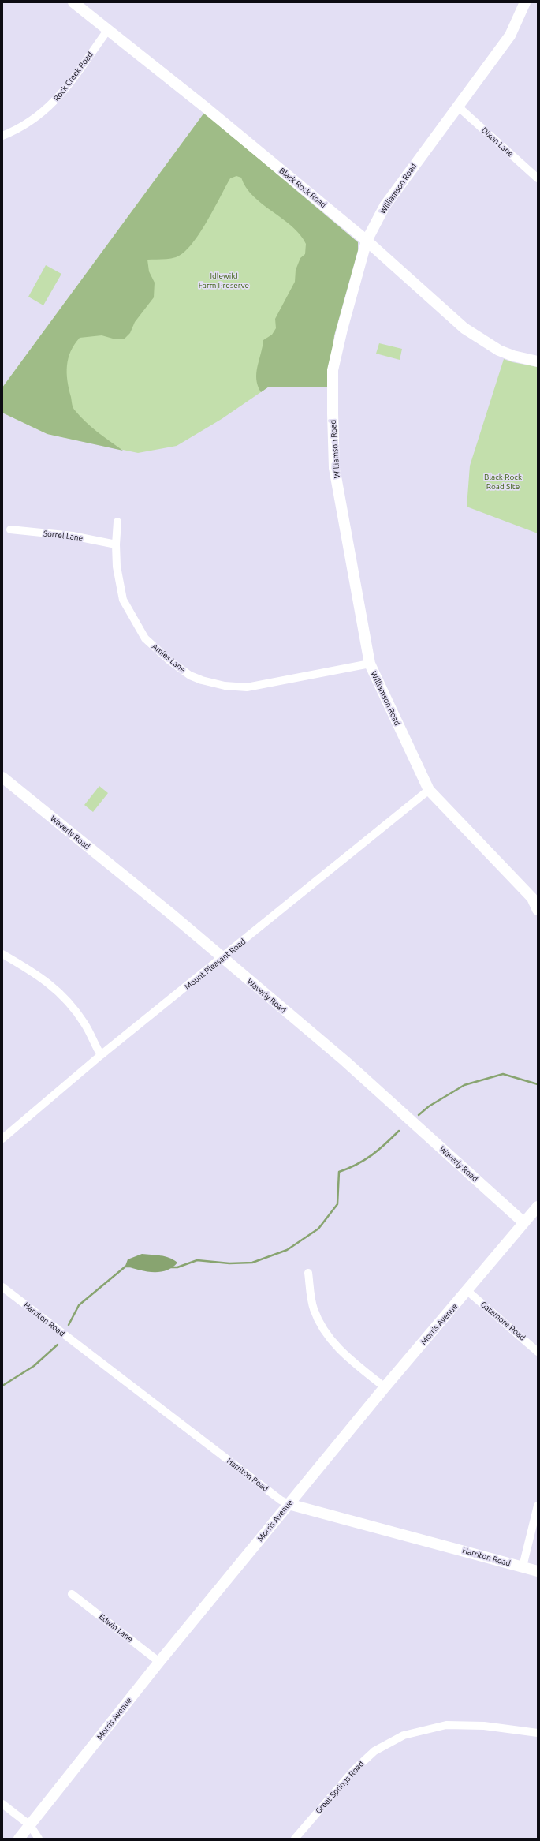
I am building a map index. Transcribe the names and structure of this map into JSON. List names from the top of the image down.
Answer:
{
  "streets": {
    "street": [
      "Rock Creek Road",
      "Dixon Lane",
      "Black Rock Road",
      "Williamson Road",
      "Sorrel Lane",
      "Amies Lane",
      "Waverly Road",
      "Mount Pleasant Road",
      "Harriton Road",
      "Gatemore Road",
      "Morris Avenue",
      "Edwin Lane",
      "Great Springs Road"
    ]
  },
  "crossings": [
    ["Rock Creek Road", "Black Rock Road"],
    ["Dixon Lane", "Williamson Road"],
    ["Black Rock Road", "Williamson Road"],
    ["Williamson Road", "Amies Lane"],
    ["Williamson Road", "Mount Pleasant Road"],
    ["Sorrel Lane", "Amies Lane"],
    ["Waverly Road", "Mount Pleasant Road"],
    ["Waverly Road", "Morris Avenue"],
    ["Harriton Road", "Morris Avenue"],
    ["Gatemore Road", "Morris Avenue"],
    ["Morris Avenue", "Edwin Lane"]
  ],
  "parks": ["Idlewild Farm Preserve", "Black Rock Road Site"]
}
